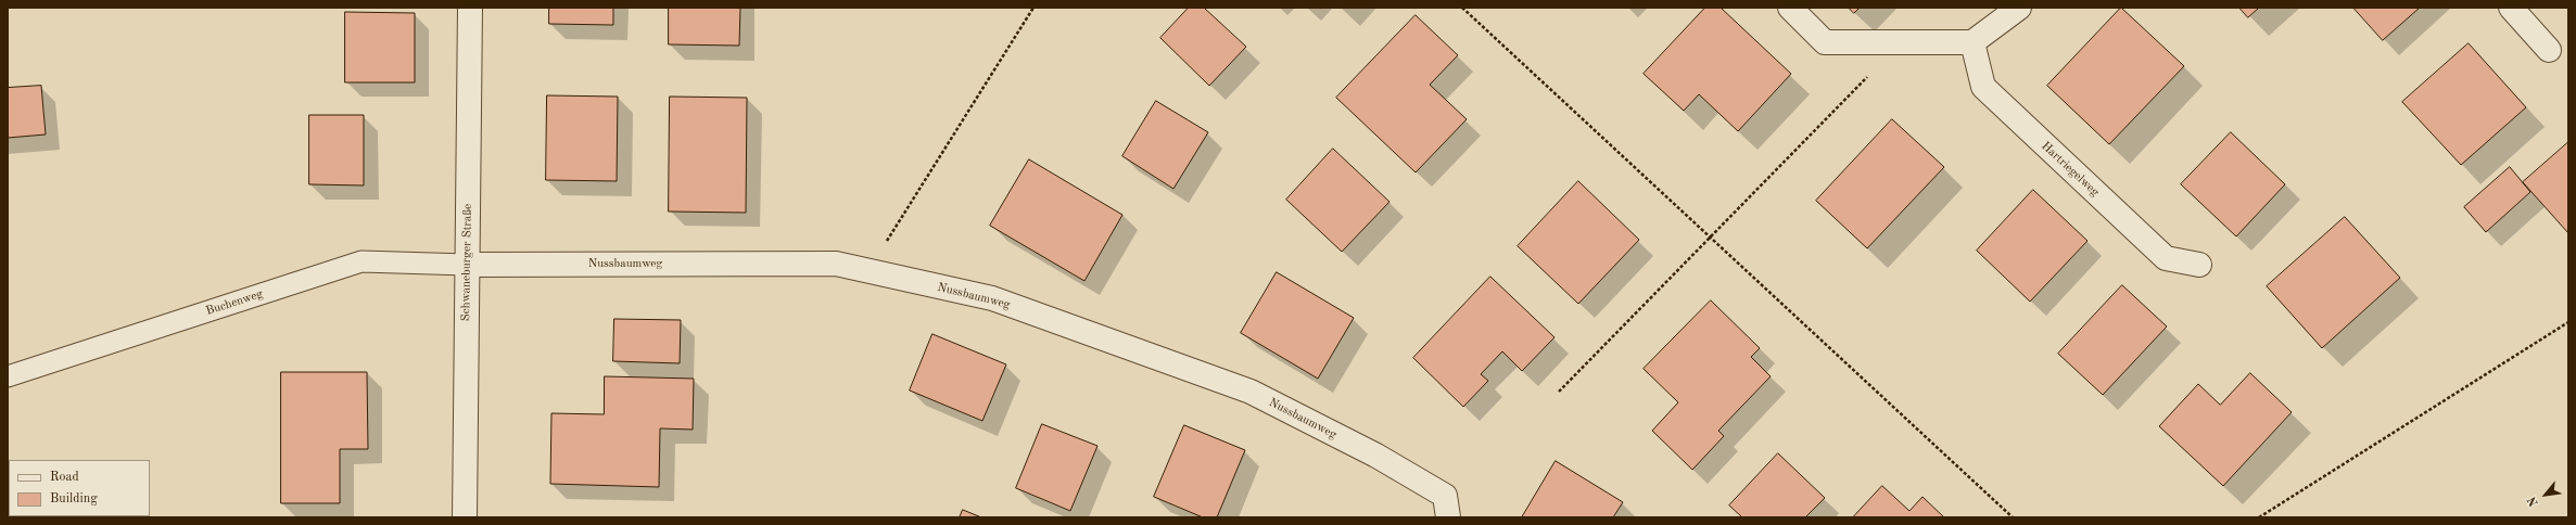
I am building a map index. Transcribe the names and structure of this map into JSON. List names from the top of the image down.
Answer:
{
  "streets": {
    "street": ["Hartriegelweg", "Schwaneburger Straße", "Nussbaumweg"],
    "lane": ["Buchenweg"]
  },
  "crossings": [
    ["Schwaneburger Straße", "Nussbaumweg"],
    ["Schwaneburger Straße", "Buchenweg"],
    ["Nussbaumweg", "Buchenweg"]
  ],
  "legend": ["Road", "Building"],
  "north": "bottom left"
}
